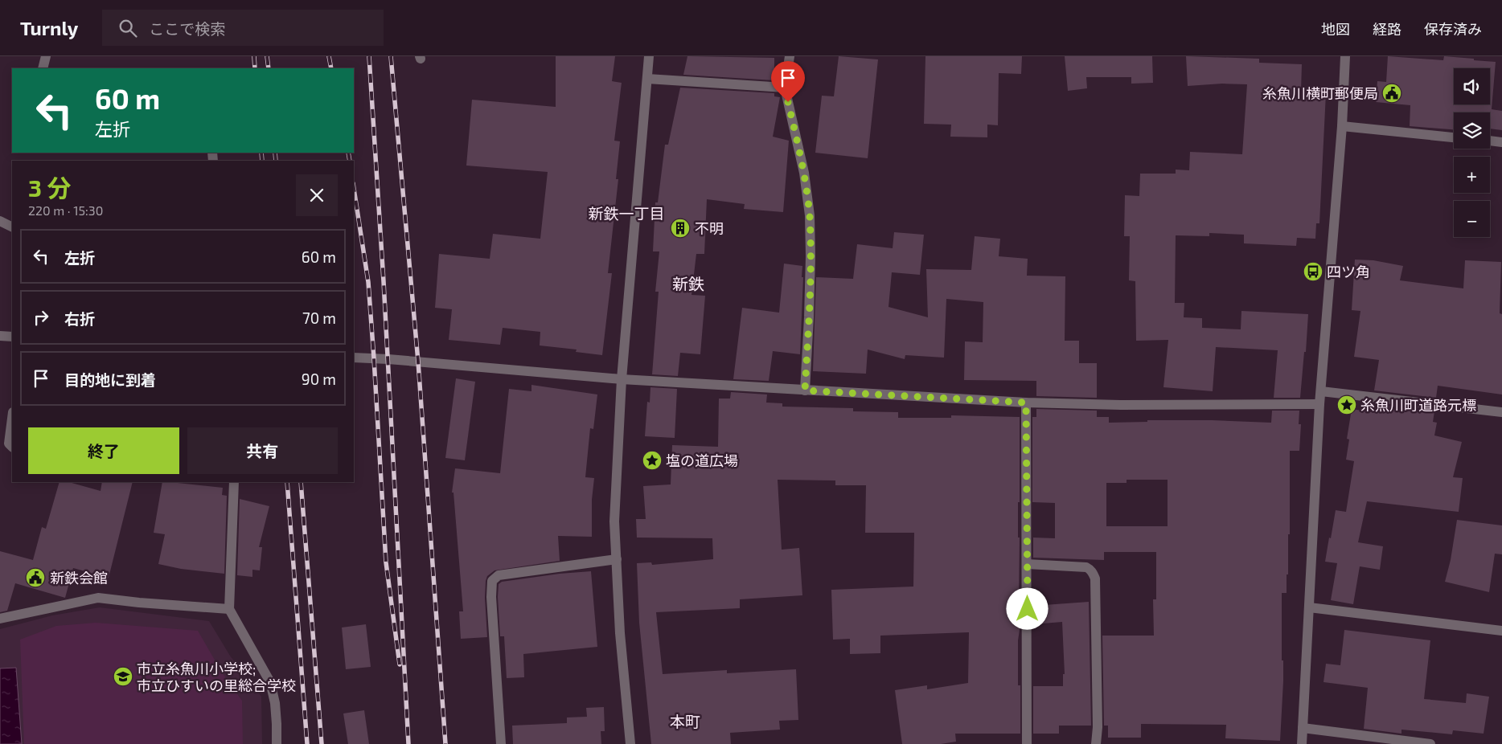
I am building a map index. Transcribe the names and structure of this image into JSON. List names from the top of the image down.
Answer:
{
  "districts": ["新鉄一丁目", "新鉄", "本町"],
  "places": {
    "public building": ["糸魚川横町郵便局", "新鉄会館"],
    "building": ["不明"],
    "bus stop": ["四ツ角"],
    "place": ["糸魚川町道路元標", "塩の道広場"],
    "school or university": ["市立糸魚川小学校; 市立ひすいの里総合学校"]
  },
  "page": {
    "header": "Turnly",
    "search": "ここで検索",
    "nav": ["地図", "経路", "保存済み"],
    "map_buttons": ["+", "−"],
    "turn": ["60 m", "左折"],
    "heading": ["3 分", "220 m · 15:30"],
    "list": [
      {
        "name": "左折",
        "value": "60 m"
      },
      {
        "name": "右折",
        "value": "70 m"
      },
      {
        "name": "目的地に到着",
        "value": "90 m"
      }
    ],
    "buttons": ["終了", "共有"]
  }
}
